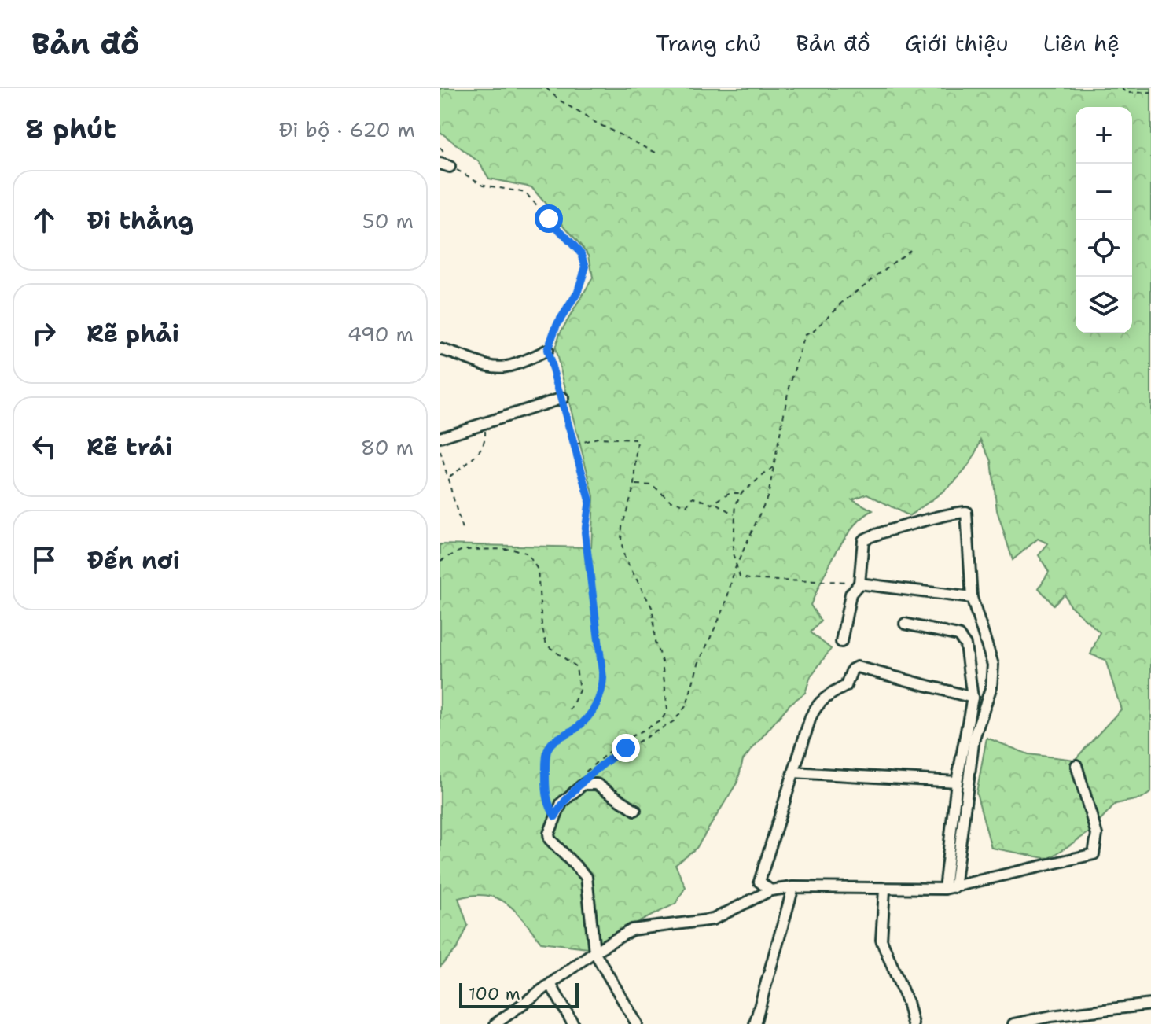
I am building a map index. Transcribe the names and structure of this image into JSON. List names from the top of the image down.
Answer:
{
  "scale_bar": "100 m",
  "page": {
    "header": "Bản đồ",
    "nav": [
      "Trang chủ",
      "Bản đồ",
      "Giới thiệu",
      "Liên hệ"
    ],
    "heading": ["8 phút", "Đi bộ · 620 m"],
    "map_buttons": ["+", "−"],
    "list": [
      ["Đi thẳng", "50 m"],
      ["Rẽ phải", "490 m"],
      ["Rẽ trái", "80 m"],
      "Đến nơi"
    ],
    "scale": "100 m"
  }
}
